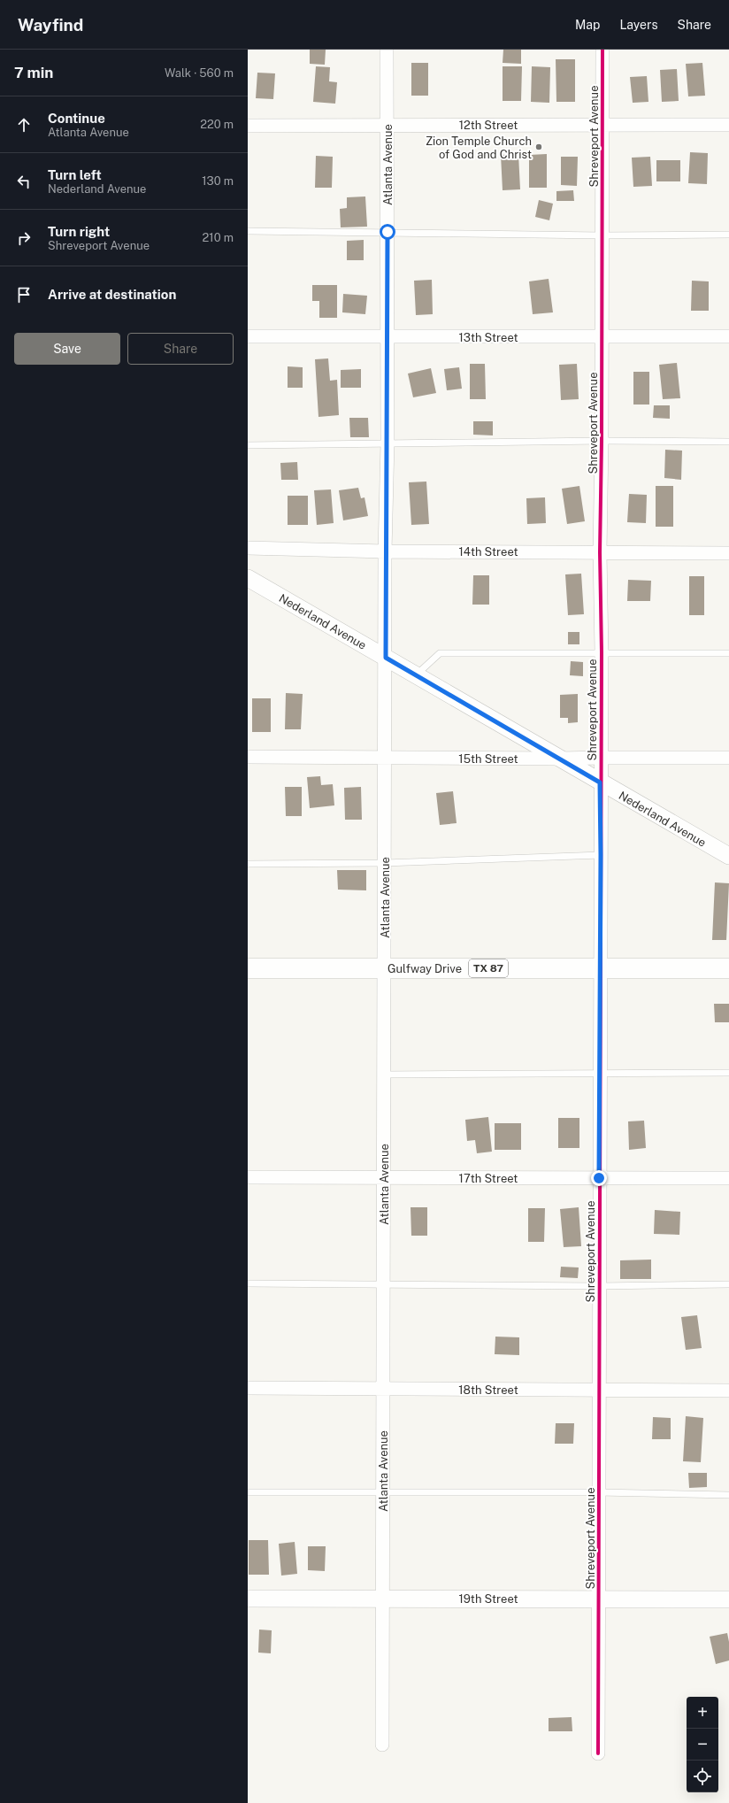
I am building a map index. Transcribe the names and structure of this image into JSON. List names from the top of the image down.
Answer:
{
  "streets": {
    "main road": ["Gulfway Drive", "TX 87"],
    "street": [
      "12th Street",
      "Shreveport Avenue",
      "Atlanta Avenue",
      "13th Street",
      "14th Street",
      "Nederland Avenue",
      "15th Street",
      "17th Street",
      "18th Street",
      "19th Street"
    ]
  },
  "crossings": [
    ["12th Street", "Shreveport Avenue"],
    ["12th Street", "Atlanta Avenue"],
    ["Shreveport Avenue", "13th Street"],
    ["Shreveport Avenue", "14th Street"],
    ["Shreveport Avenue", "Nederland Avenue"],
    ["Shreveport Avenue", "15th Street"],
    ["Shreveport Avenue", "Gulfway Drive"],
    ["Shreveport Avenue", "17th Street"],
    ["Shreveport Avenue", "18th Street"],
    ["Shreveport Avenue", "19th Street"],
    ["Atlanta Avenue", "13th Street"],
    ["Atlanta Avenue", "14th Street"],
    ["Atlanta Avenue", "Nederland Avenue"],
    ["Atlanta Avenue", "15th Street"],
    ["Atlanta Avenue", "Gulfway Drive"],
    ["Atlanta Avenue", "17th Street"],
    ["Atlanta Avenue", "18th Street"],
    ["Atlanta Avenue", "19th Street"],
    ["Nederland Avenue", "15th Street"]
  ],
  "places": ["Zion Temple Church of God and Christ"],
  "page": {
    "header": "Wayfind",
    "nav": ["Map", "Layers", "Share"],
    "heading": ["7 min", "Walk · 560 m"],
    "list": [
      ["Continue", "Atlanta Avenue", "220 m"],
      ["Turn left", "Nederland Avenue", "130 m"],
      ["Turn right", "Shreveport Avenue", "210 m"],
      "Arrive at destination"
    ],
    "buttons": ["Save", "Share"],
    "map_buttons": ["+", "−"]
  }
}
